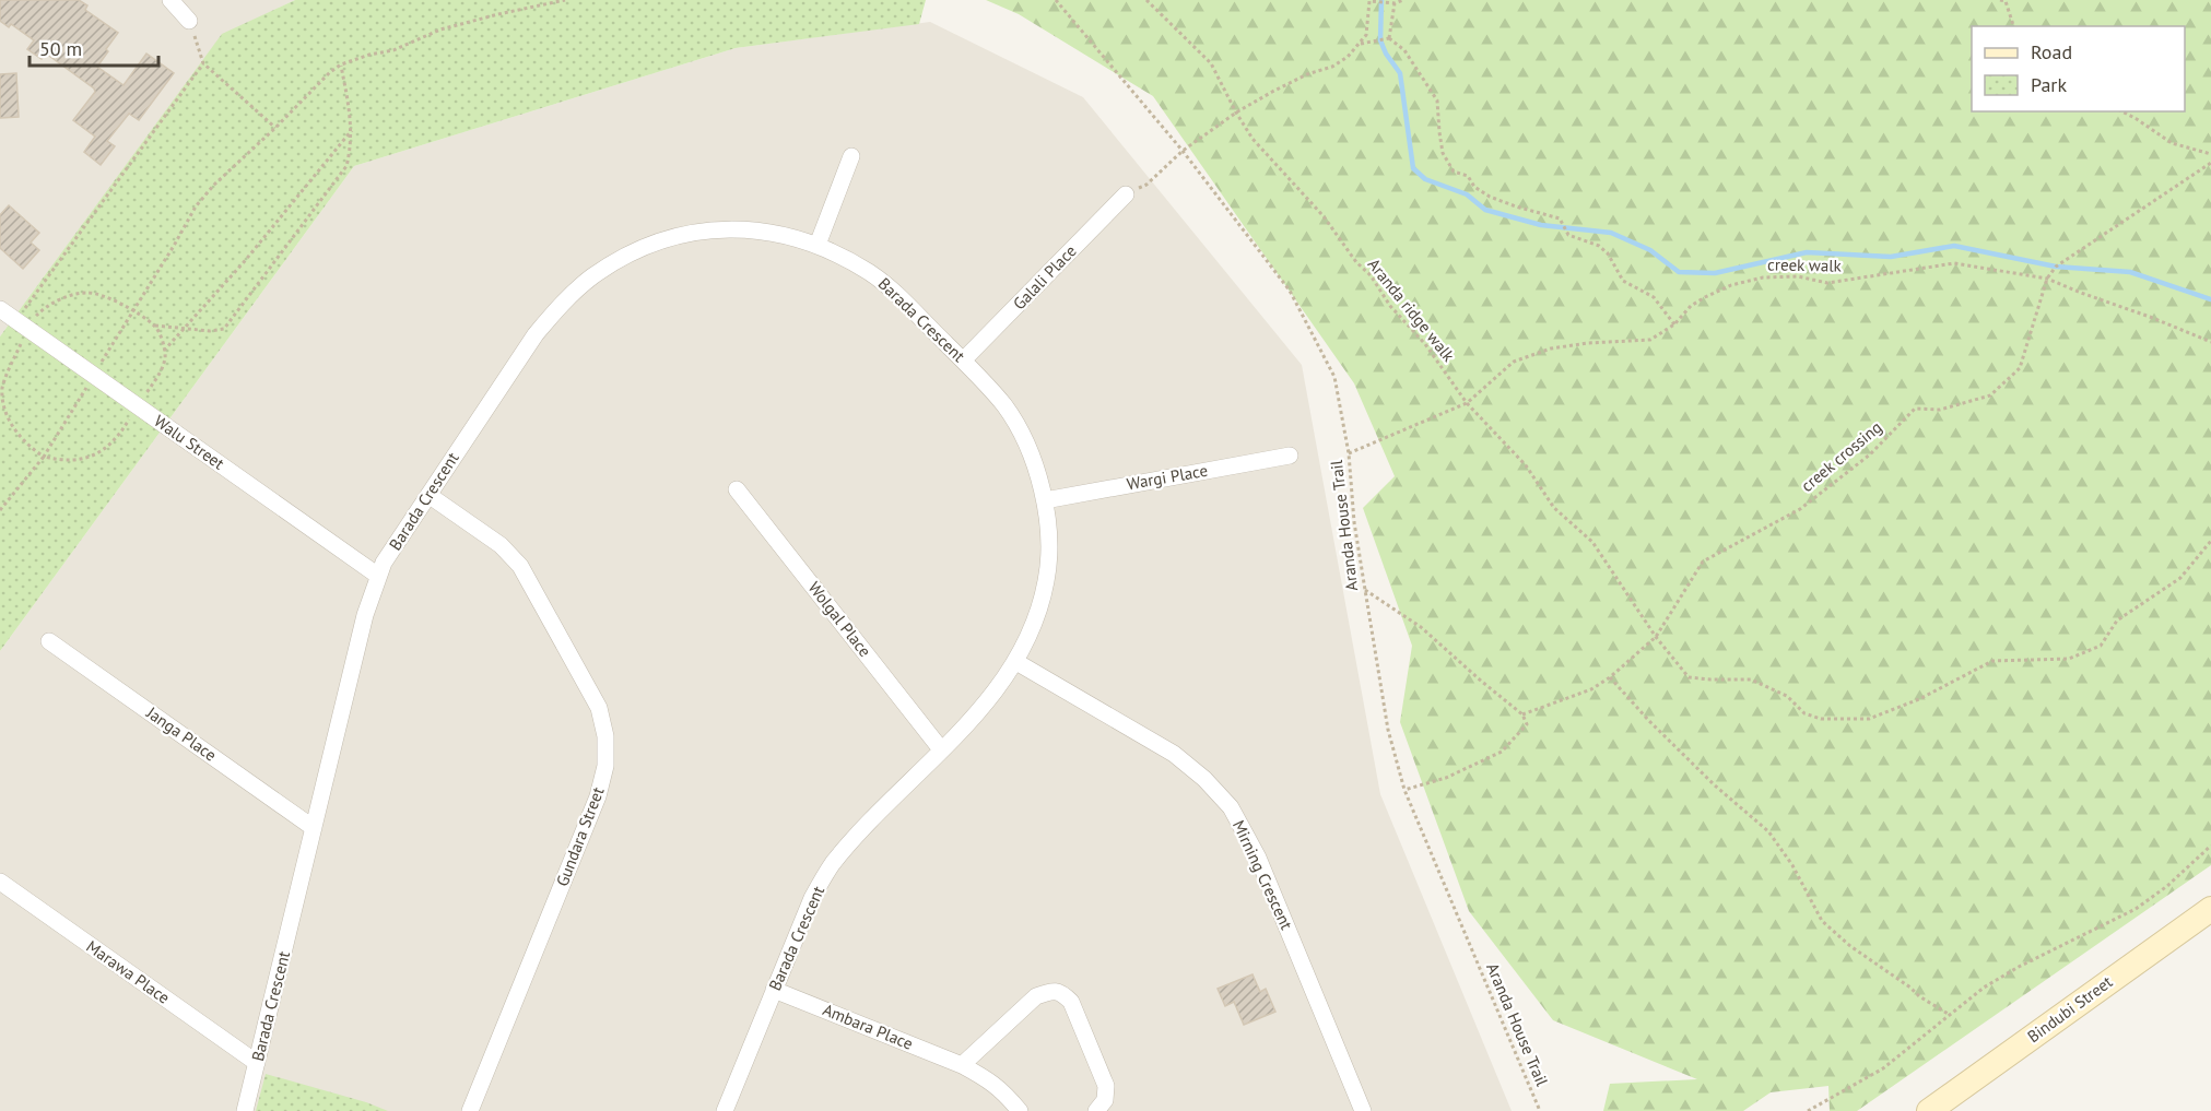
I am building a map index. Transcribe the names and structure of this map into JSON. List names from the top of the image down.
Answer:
{
  "streets": {
    "main road": ["Bindubi Street"],
    "street": [
      "Galali Place",
      "Barada Crescent",
      "Walu Street",
      "Wargi Place",
      "Wolgal Place",
      "Janga Place",
      "Gundara Street",
      "Mirning Crescent",
      "Marawa Place",
      "Ambara Place"
    ],
    "path": [
      "creek walk",
      "Aranda ridge walk",
      "creek crossing",
      "Aranda House Trail"
    ]
  },
  "crossings": [
    ["creek walk", "Aranda ridge walk"],
    ["creek walk", "creek crossing"],
    ["creek walk", "Aranda House Trail"],
    ["Galali Place", "Barada Crescent"],
    ["Aranda ridge walk", "creek crossing"],
    ["Barada Crescent", "Walu Street"],
    ["Barada Crescent", "Wargi Place"],
    ["Barada Crescent", "Wolgal Place"],
    ["Barada Crescent", "Janga Place"],
    ["Barada Crescent", "Gundara Street"],
    ["Barada Crescent", "Mirning Crescent"],
    ["Barada Crescent", "Marawa Place"],
    ["Barada Crescent", "Ambara Place"]
  ],
  "legend": ["Road", "Park"],
  "scale_bar": "50 m"
}
